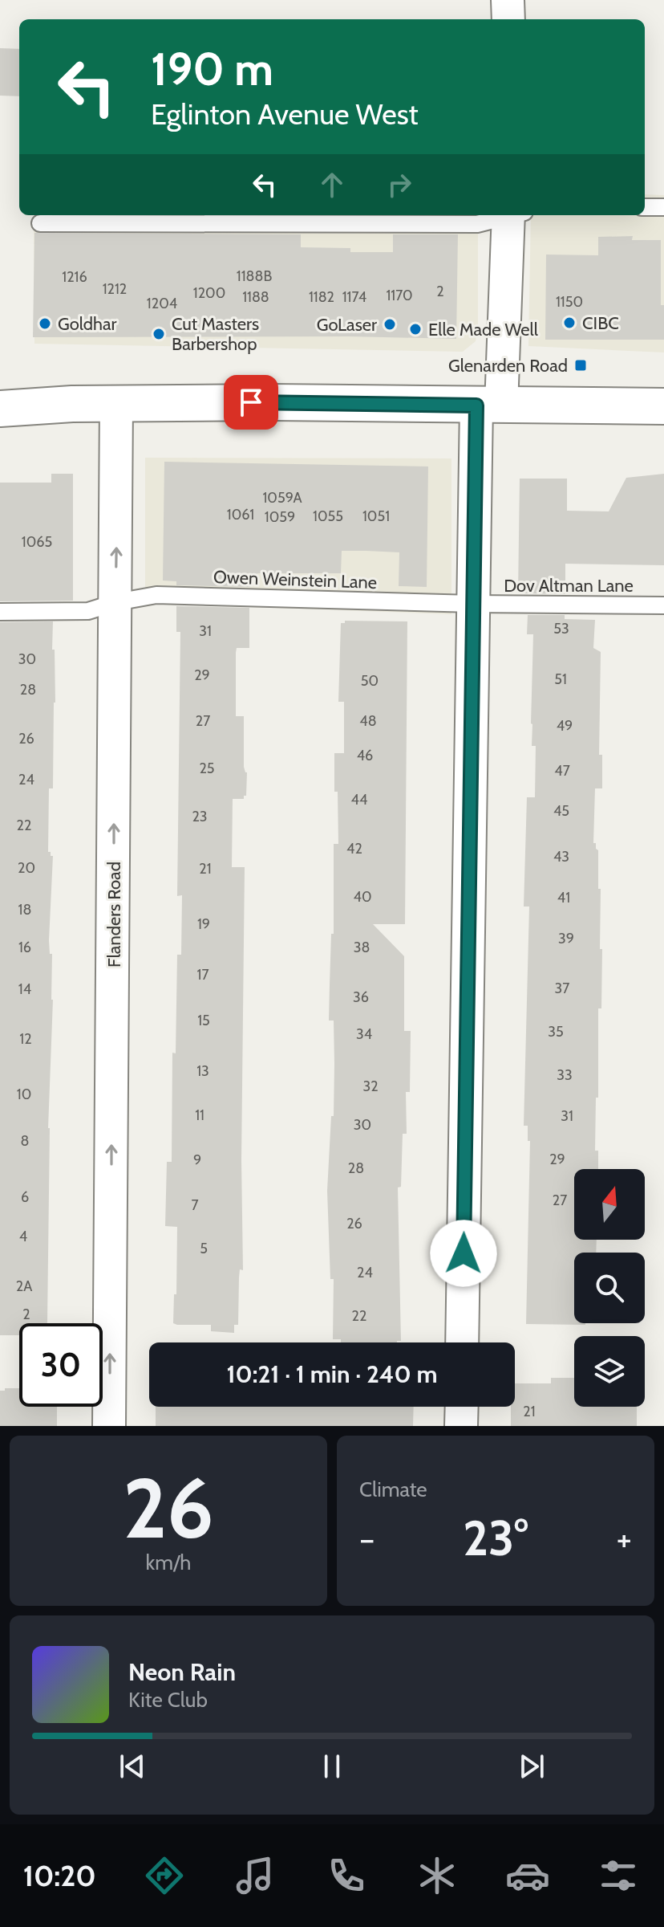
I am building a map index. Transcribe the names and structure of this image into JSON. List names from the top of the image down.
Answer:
{
  "streets": {
    "street": ["Flanders Road"],
    "lane": ["Owen Weinstein Lane", "Dov Altman Lane"]
  },
  "crossings": [
    ["Owen Weinstein Lane", "Dov Altman Lane"],
    ["Owen Weinstein Lane", "Flanders Road"]
  ],
  "one_way": ["Flanders Road"],
  "places": {
    "other": [
      "CIBC",
      "Goldhar",
      "GoLaser",
      "Elle Made Well",
      "Cut Masters Barbershop"
    ],
    "transit": ["Glenarden Road"]
  },
  "house_numbers": [
    "1188B",
    "1216",
    "1212",
    "2",
    "1200",
    "1170",
    "1188",
    "1182",
    "1174",
    "1150",
    "1204",
    "1059A",
    "1061",
    "1055",
    "1051",
    "1059",
    "1065",
    "53",
    "31",
    "30",
    "29",
    "51",
    "50",
    "28",
    "27",
    "48",
    "49",
    "26",
    "46",
    "25",
    "47",
    "24",
    "44",
    "45",
    "23",
    "22",
    "42",
    "43",
    "20",
    "21",
    "40",
    "41",
    "18",
    "19",
    "39",
    "16",
    "38",
    "17",
    "37",
    "14",
    "36",
    "15",
    "35",
    "34",
    "12",
    "13",
    "33",
    "32",
    "10",
    "11",
    "31",
    "30",
    "8",
    "29",
    "9",
    "28",
    "6",
    "27",
    "7",
    "26",
    "4",
    "5",
    "24",
    "2A",
    "2",
    "22",
    "21"
  ],
  "north": "top",
  "page": {
    "turn": ["190 m", "Eglinton Avenue West"],
    "limit": "30",
    "trip": "10:21 · 1 min · 240 m",
    "tile": [
      ["26", "km/h"],
      "Climate"
    ],
    "heat": ["−", "23°", "+"],
    "song": ["Neon Rain", "Kite Club"],
    "tabs": "10:20"
  }
}
